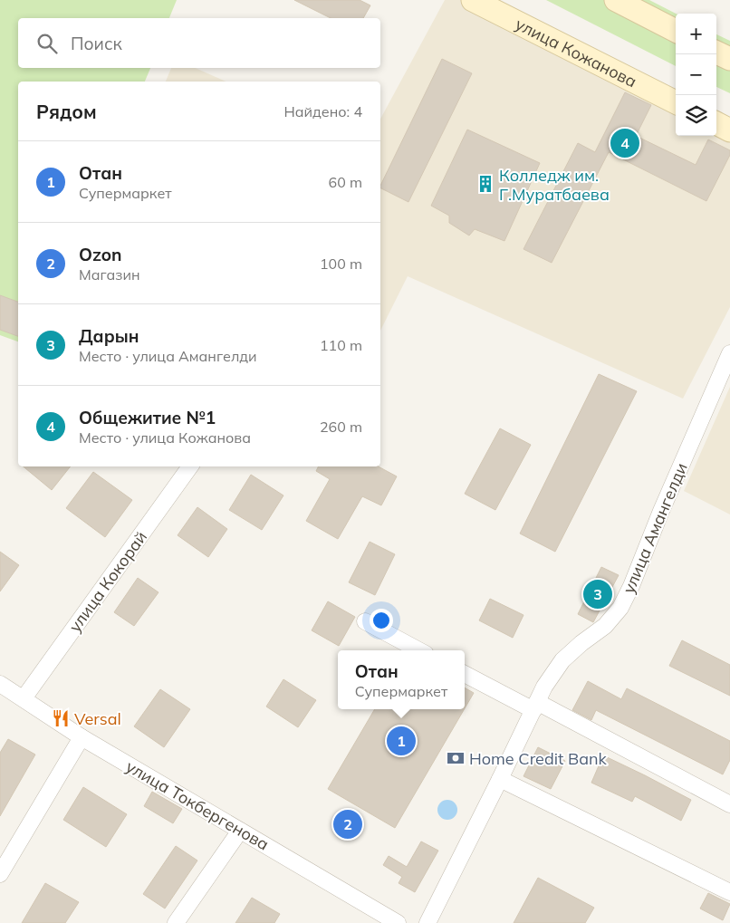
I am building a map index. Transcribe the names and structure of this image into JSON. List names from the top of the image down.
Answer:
{
  "streets": {
    "street": [
      "улица Кожанова",
      "улица Амангелди",
      "улица Кокорай",
      "улица Токбергенова"
    ]
  },
  "crossings": [
    ["улица Кокорай", "улица Токбергенова"]
  ],
  "places": {
    "building": ["Колледж им. Г.Муратбаева"],
    "restaurant": ["Versal"],
    "bank": ["Home Credit Bank"]
  },
  "page": {
    "map_buttons": ["+", "−"],
    "search": "Поиск",
    "heading": ["Рядом", "Найдено: 4"],
    "pins": [
      "4",
      "3",
      "1",
      "2"
    ],
    "list": [
      {
        "mark": "1",
        "name": "Отан",
        "note": "Супермаркет",
        "value": "60 m"
      },
      {
        "mark": "2",
        "name": "Ozon",
        "note": "Магазин",
        "value": "100 m"
      },
      {
        "mark": "3",
        "name": "Дарын",
        "note": "Место · улица Амангелди",
        "value": "110 m"
      },
      {
        "mark": "4",
        "name": "Общежитие №1",
        "note": "Место · улица Кожанова",
        "value": "260 m"
      }
    ],
    "popup": ["Отан", "Супермаркет"]
  }
}
